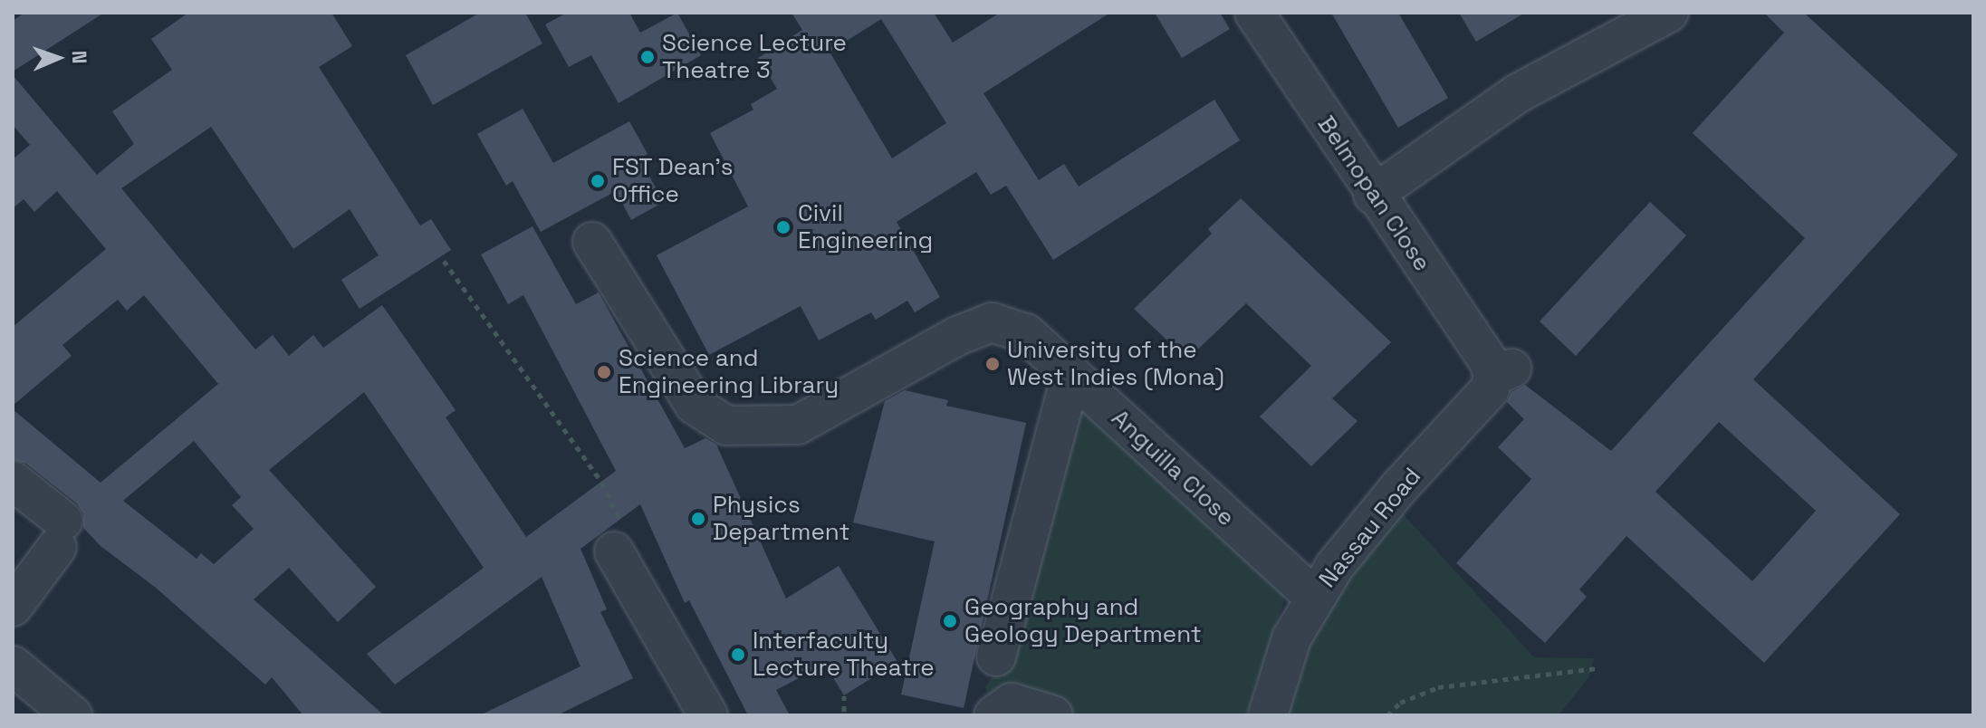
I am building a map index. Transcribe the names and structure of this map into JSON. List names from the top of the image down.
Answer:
{
  "streets": {
    "street": ["Belmopan Close", "Anguilla Close", "Nassau Road"]
  },
  "crossings": [
    ["Belmopan Close", "Nassau Road"],
    ["Anguilla Close", "Nassau Road"]
  ],
  "places": [
    "Science Lecture Theatre 3",
    "FST Dean's Office",
    "Civil Engineering",
    "University of the West Indies (Mona)",
    "Science and Engineering Library",
    "Physics Department",
    "Geography and Geology Department",
    "Interfaculty Lecture Theatre"
  ],
  "north": "right"
}
